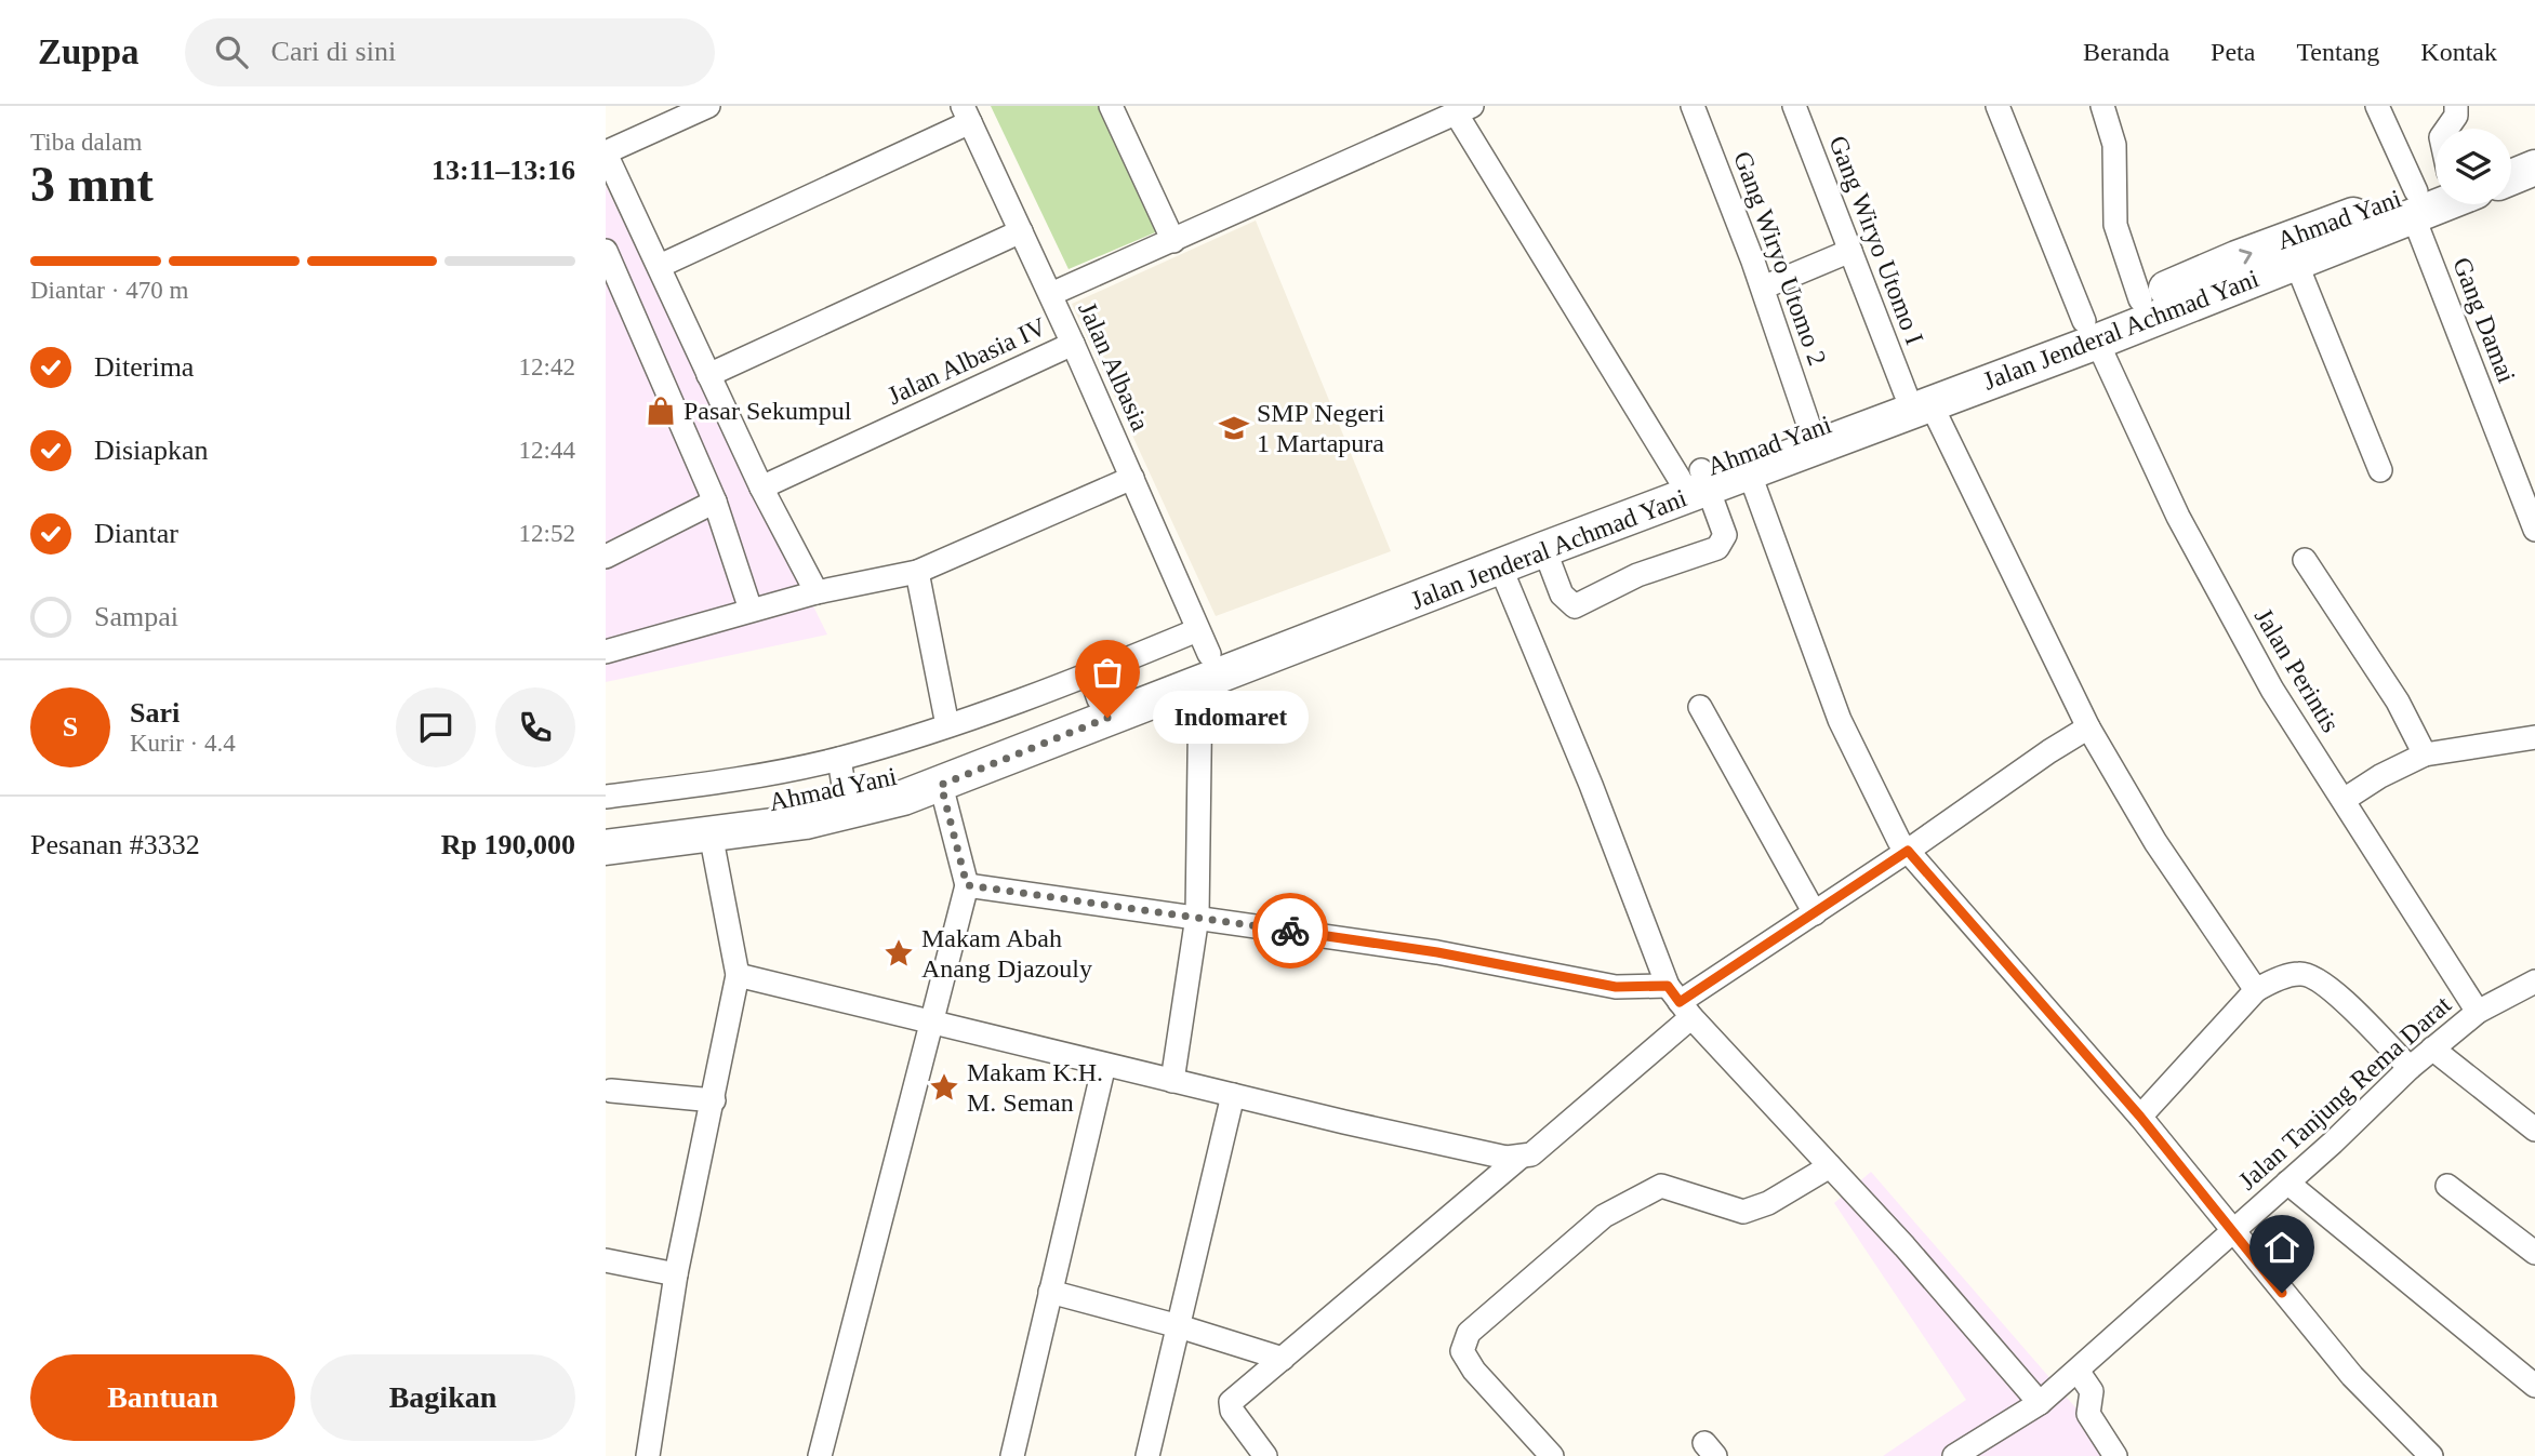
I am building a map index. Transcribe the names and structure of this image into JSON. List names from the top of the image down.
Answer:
{
  "streets": {
    "highway": ["Ahmad Yani", "Jalan Jenderal Achmad Yani"],
    "street": [
      "Gang Wiryo Utomo I",
      "Gang Wiryo Utomo 2",
      "Gang Damai",
      "Jalan Albasia IV",
      "Jalan Albasia",
      "Jalan Perintis",
      "Jalan Tanjung Rema Darat"
    ]
  },
  "crossings": [
    ["Ahmad Yani", "Gang Wiryo Utomo I"],
    ["Ahmad Yani", "Gang Wiryo Utomo 2"],
    ["Ahmad Yani", "Gang Damai"],
    ["Ahmad Yani", "Jalan Jenderal Achmad Yani"],
    ["Ahmad Yani", "Jalan Albasia"],
    ["Gang Wiryo Utomo I", "Jalan Jenderal Achmad Yani"],
    ["Gang Damai", "Jalan Jenderal Achmad Yani"],
    ["Jalan Jenderal Achmad Yani", "Jalan Albasia"],
    ["Jalan Jenderal Achmad Yani", "Jalan Perintis"],
    ["Jalan Albasia IV", "Jalan Albasia"],
    ["Jalan Perintis", "Jalan Tanjung Rema Darat"]
  ],
  "places": {
    "shop": ["Pasar Sekumpul"],
    "school or university": ["SMP Negeri 1 Martapura"],
    "other": ["Indomaret"],
    "place": ["Makam Abah Anang Djazouly", "Makam K.H. M. Seman"]
  },
  "page": {
    "header": "Zuppa",
    "search": "Cari di sini",
    "nav": [
      "Beranda",
      "Peta",
      "Tentang",
      "Kontak"
    ],
    "heading": ["3 mnt", "Tiba dalam", "13:11–13:16"],
    "panel": [
      "Sari",
      "Kurir · 4.4",
      "Pesanan #3332",
      "Rp 190,000"
    ],
    "bar": "Diantar · 470 m",
    "list": [
      ["Diterima", "12:42"],
      ["Disiapkan", "12:44"],
      ["Diantar", "12:52"],
      "Sampai"
    ],
    "round": "S",
    "bubble": "Indomaret",
    "buttons": ["Bantuan", "Bagikan"]
  }
}
